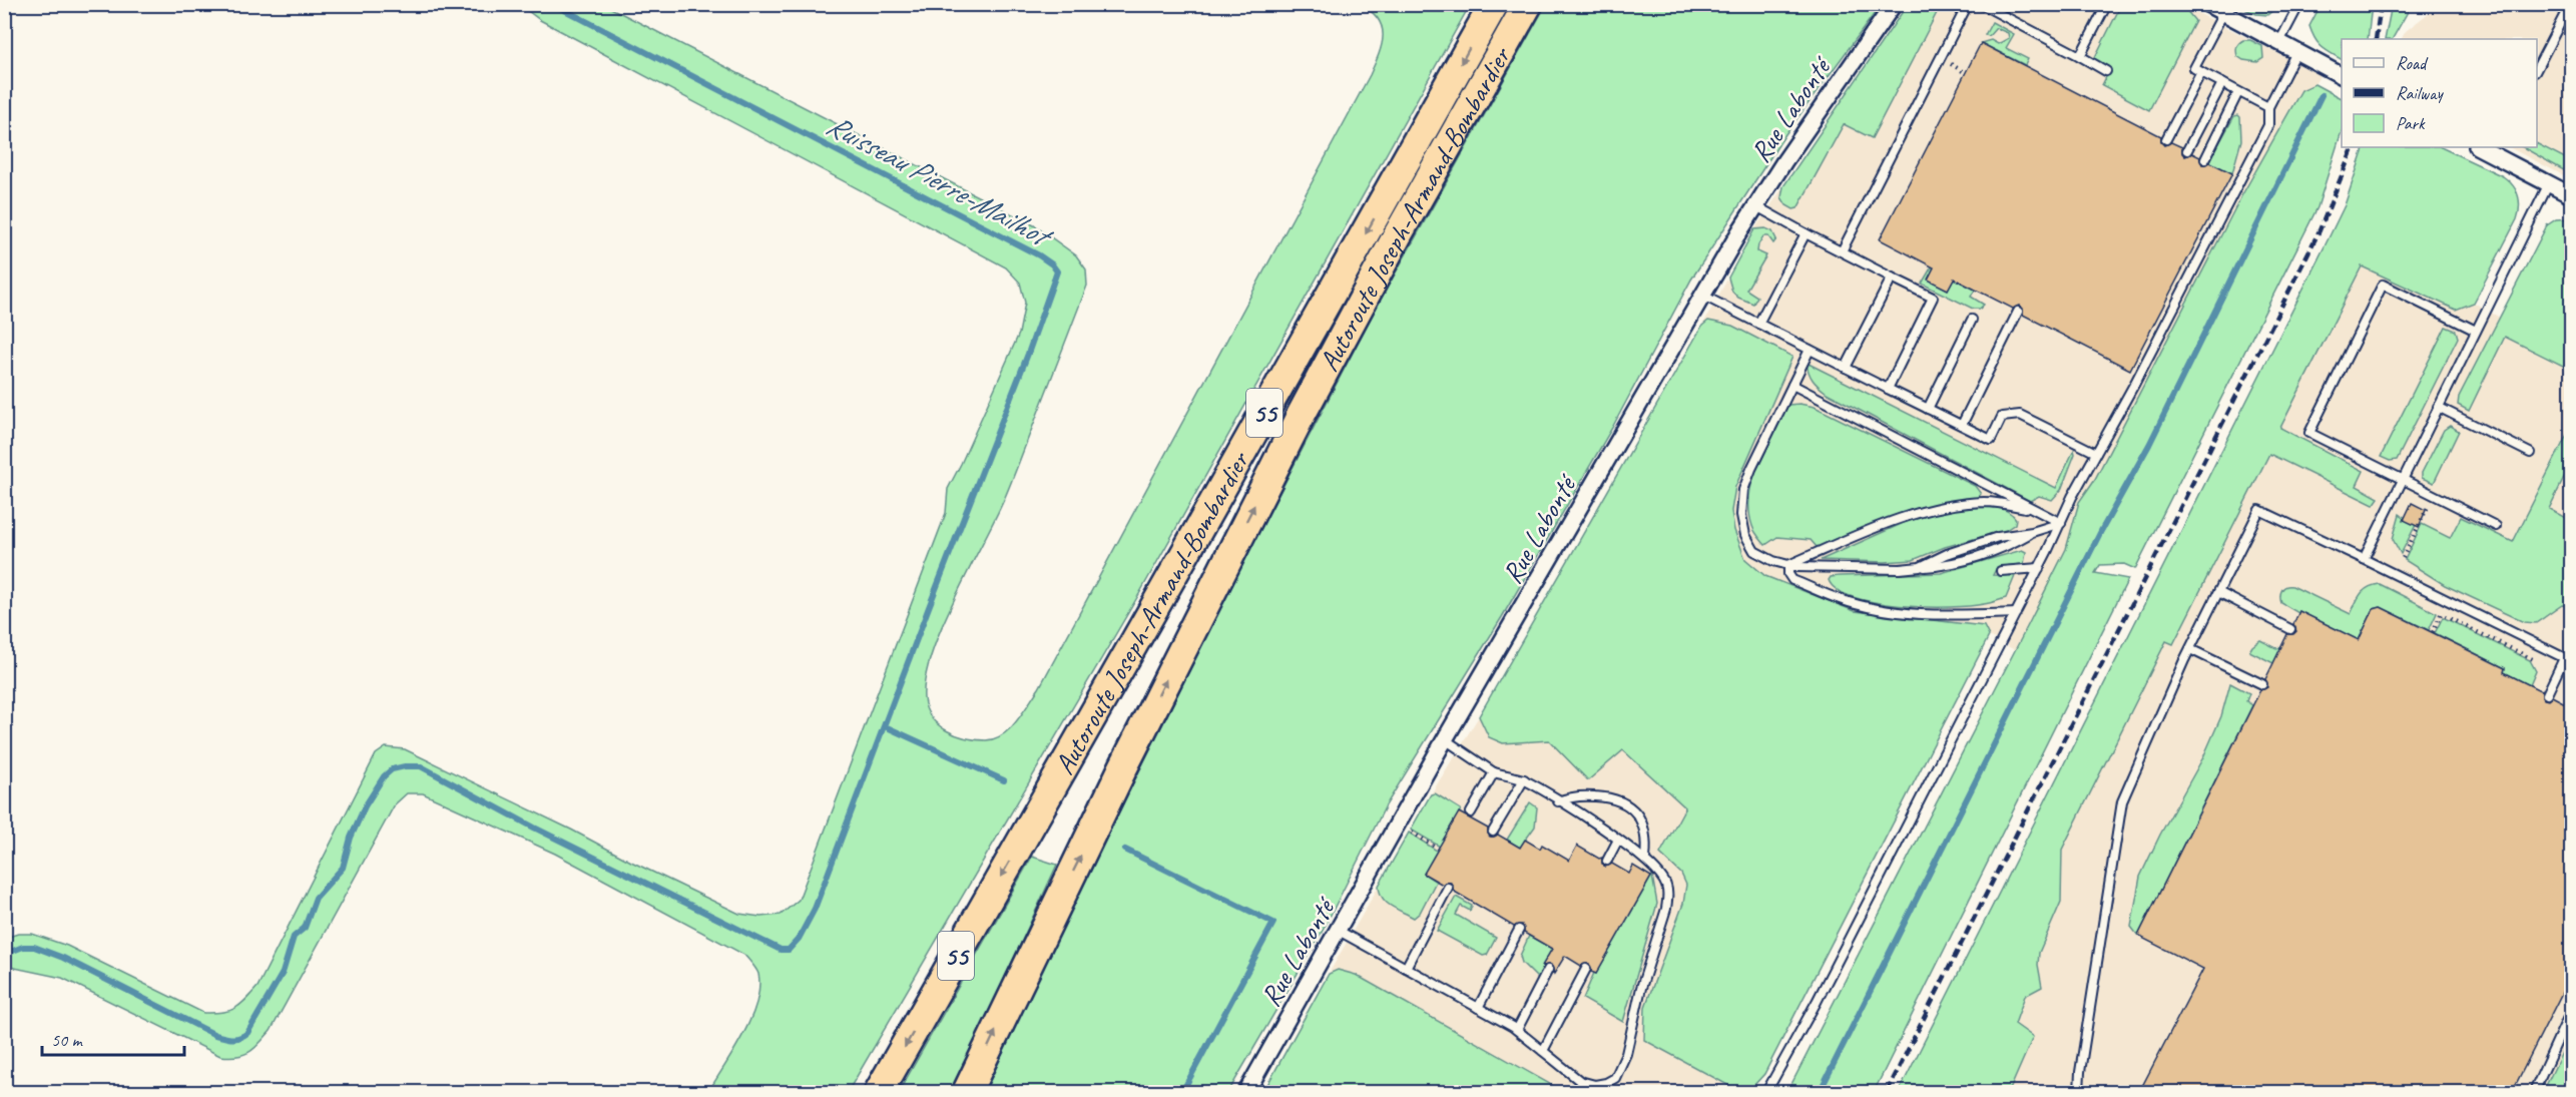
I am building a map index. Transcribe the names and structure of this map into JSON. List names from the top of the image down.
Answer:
{
  "streets": {
    "highway": ["Autoroute Joseph-Armand-Bombardier", "55"],
    "street": ["Rue Labonté"]
  },
  "water": ["Ruisseau Pierre-Mailhot"],
  "legend": ["Road", "Railway", "Park"],
  "scale_bar": "50 m"
}
